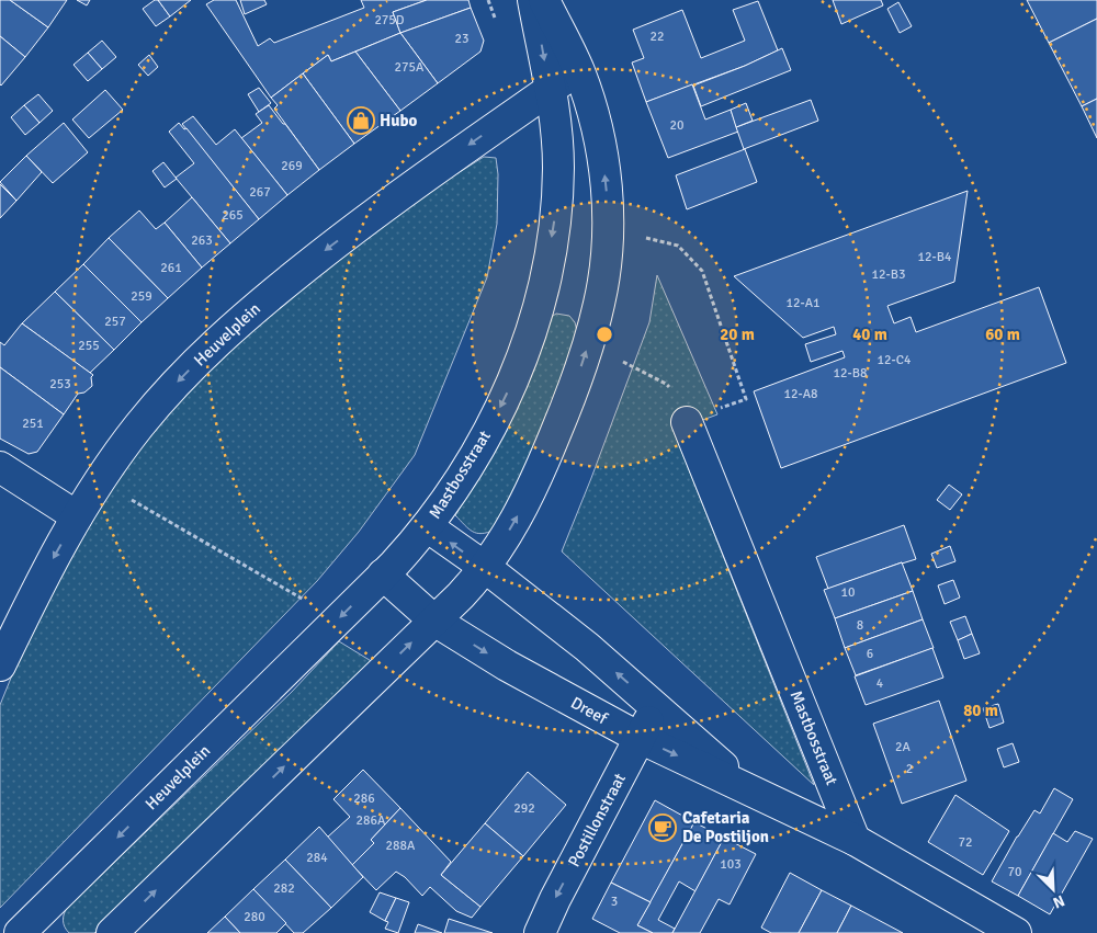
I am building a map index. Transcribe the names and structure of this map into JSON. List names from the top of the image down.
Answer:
{
  "streets": {
    "street": [
      "Heuvelplein",
      "Mastbosstraat",
      "Dreef",
      "Postillonstraat"
    ]
  },
  "crossings": [
    ["Heuvelplein", "Mastbosstraat"],
    ["Heuvelplein", "Dreef"],
    ["Mastbosstraat", "Dreef"],
    ["Dreef", "Postillonstraat"]
  ],
  "places": {
    "shop": ["Hubo"],
    "cafe": ["Cafetaria De Postiljon"]
  },
  "house_numbers": [
    "275D",
    "22",
    "23",
    "275A",
    "20",
    "269",
    "267",
    "265",
    "263",
    "12-B4",
    "261",
    "12-B3",
    "259",
    "12-A1",
    "257",
    "255",
    "12-C4",
    "12-B8",
    "253",
    "12-A8",
    "251",
    "10",
    "8",
    "6",
    "4",
    "2A",
    "2",
    "286",
    "292",
    "286A",
    "72",
    "288A",
    "284",
    "103",
    "70",
    "282",
    "3",
    "280"
  ],
  "north": "bottom right",
  "rings": [
    "20 m",
    "40 m",
    "60 m",
    "80 m"
  ]
}
